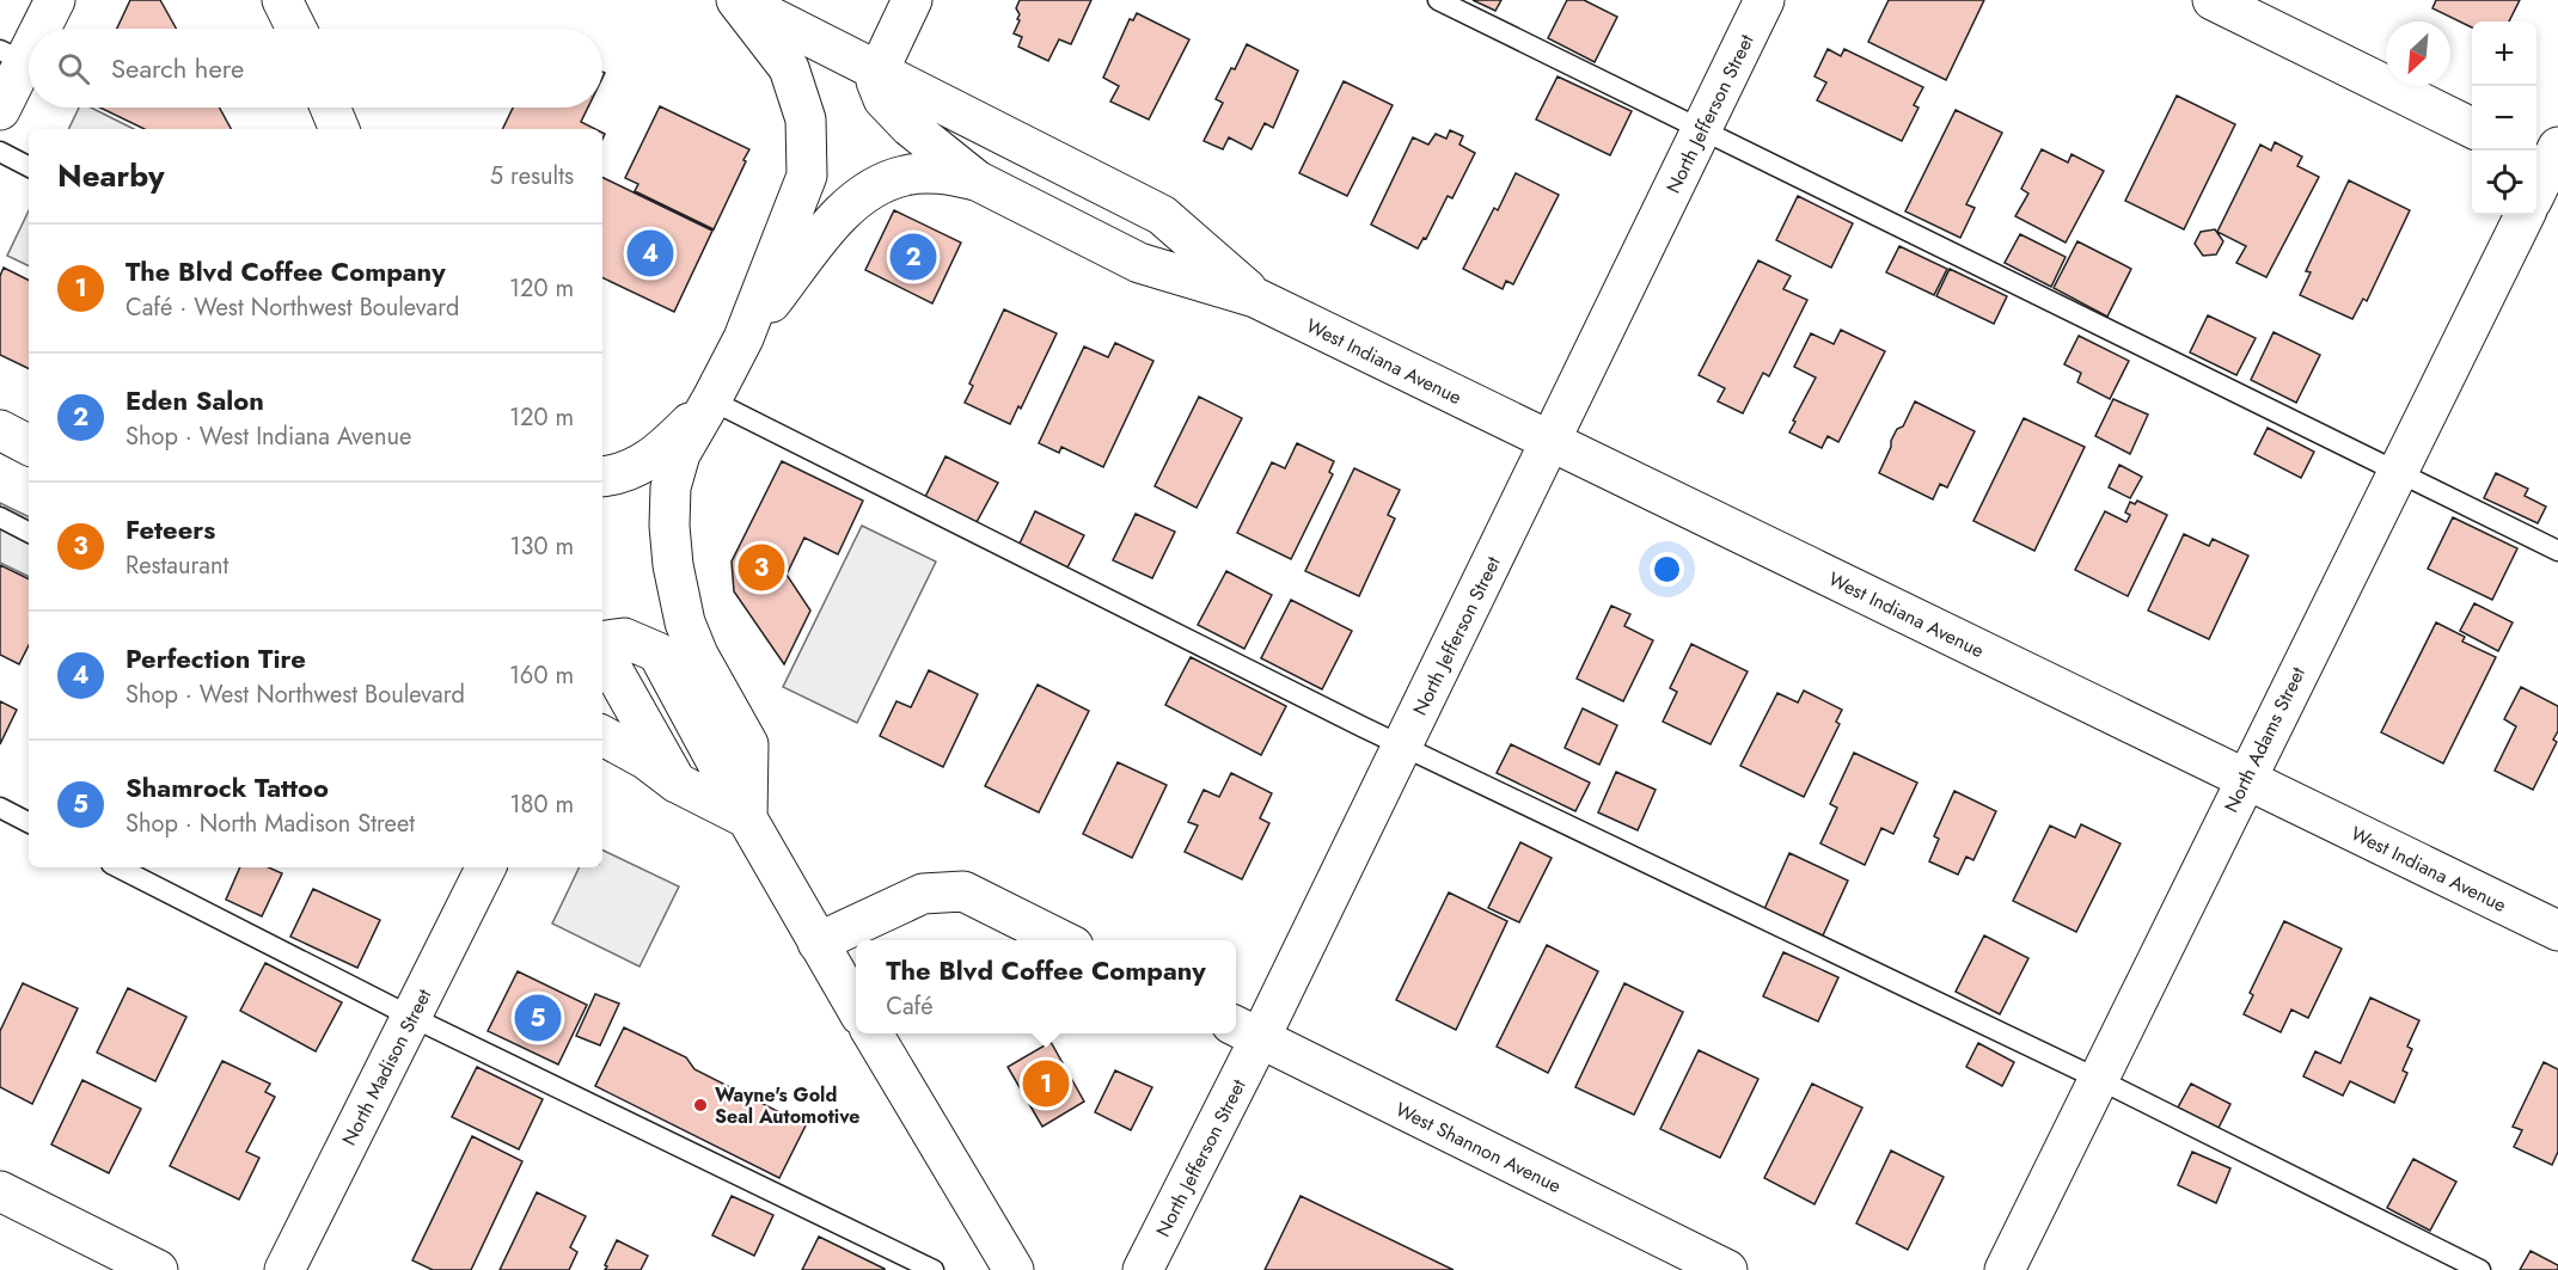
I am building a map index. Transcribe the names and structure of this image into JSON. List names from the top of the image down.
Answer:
{
  "streets": {
    "street": [
      "North Jefferson Street",
      "West Indiana Avenue",
      "North Adams Street",
      "North Madison Street",
      "West Shannon Avenue"
    ]
  },
  "crossings": [
    ["North Jefferson Street", "West Indiana Avenue"],
    ["North Jefferson Street", "West Shannon Avenue"],
    ["West Indiana Avenue", "North Adams Street"]
  ],
  "places": ["Wayne's Gold Seal Automotive"],
  "north": "bottom left",
  "page": {
    "map_buttons": ["+", "−"],
    "search": "Search here",
    "heading": ["Nearby", "5 results"],
    "list": [
      {
        "mark": "1",
        "name": "The Blvd Coffee Company",
        "note": "Café · West Northwest Boulevard",
        "value": "120 m"
      },
      {
        "mark": "2",
        "name": "Eden Salon",
        "note": "Shop · West Indiana Avenue",
        "value": "120 m"
      },
      {
        "mark": "3",
        "name": "Feteers",
        "note": "Restaurant",
        "value": "130 m"
      },
      {
        "mark": "4",
        "name": "Perfection Tire",
        "note": "Shop · West Northwest Boulevard",
        "value": "160 m"
      },
      {
        "mark": "5",
        "name": "Shamrock Tattoo",
        "note": "Shop · North Madison Street",
        "value": "180 m"
      }
    ],
    "pins": [
      "4",
      "2",
      "3",
      "5",
      "1"
    ],
    "popup": ["The Blvd Coffee Company", "Café"]
  }
}
